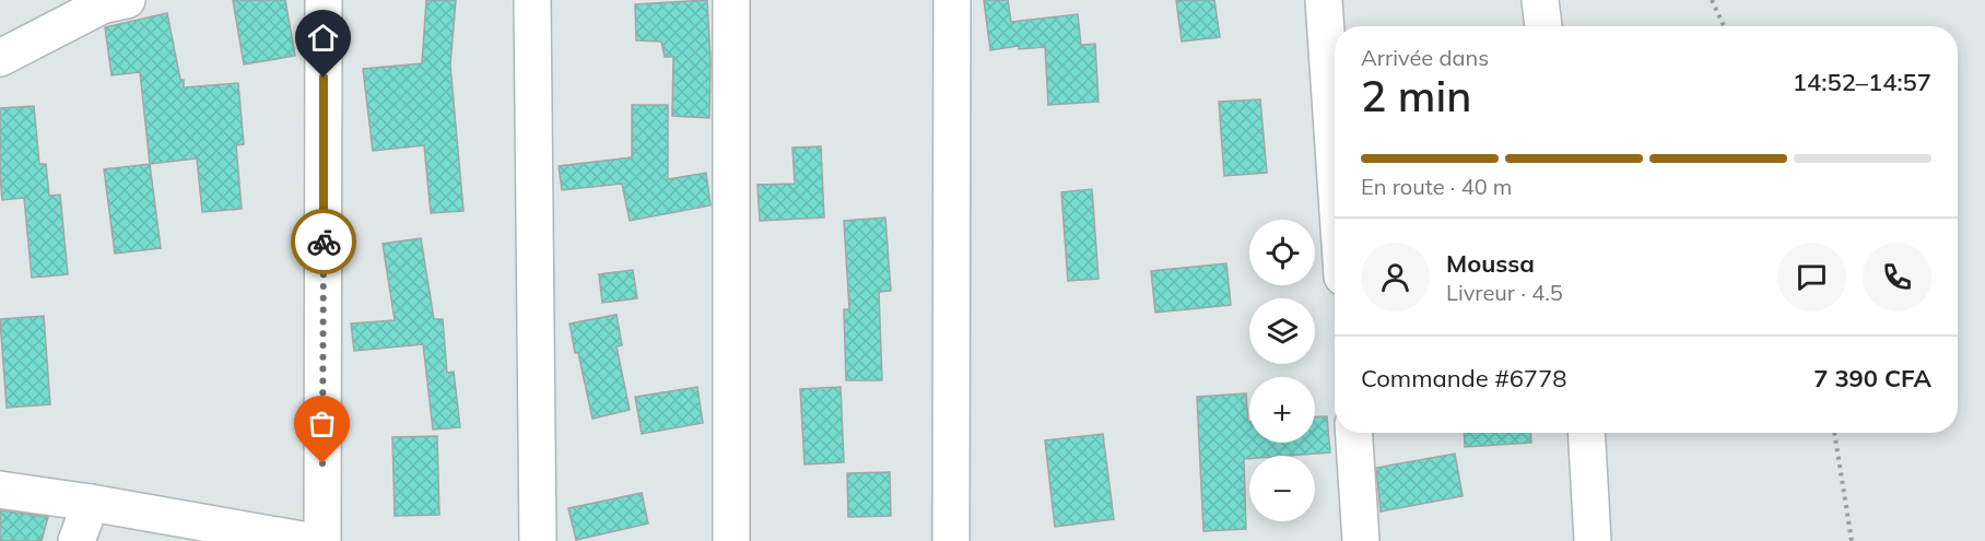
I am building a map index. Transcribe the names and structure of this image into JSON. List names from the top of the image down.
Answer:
{
  "page": {
    "heading": ["2 min", "Arrivée dans", "14:52–14:57"],
    "panel": [
      "Moussa",
      "Livreur · 4.5",
      "Commande #6778",
      "7 390 CFA"
    ],
    "bar": "En route · 40 m",
    "map_buttons": ["+", "−"]
  }
}
